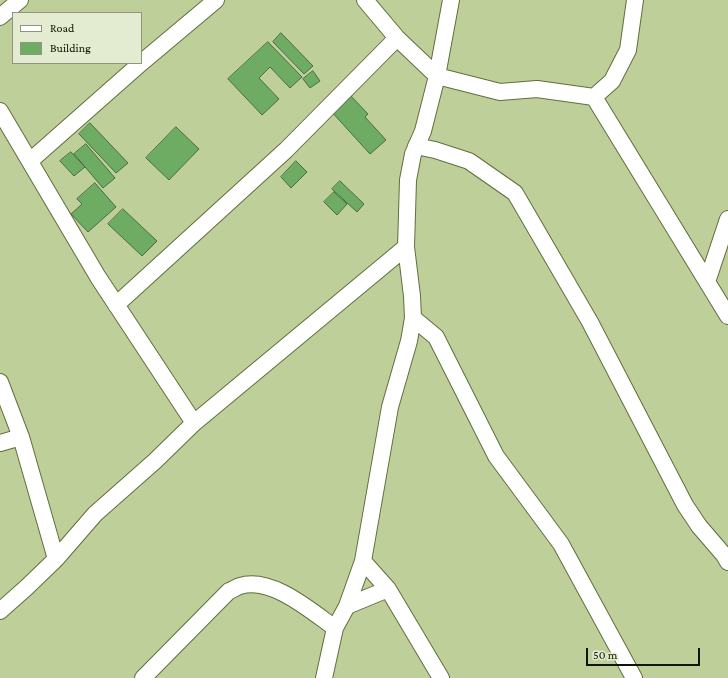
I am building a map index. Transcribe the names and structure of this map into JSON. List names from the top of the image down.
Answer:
{
  "legend": ["Road", "Building"],
  "scale_bar": "50 m"
}
